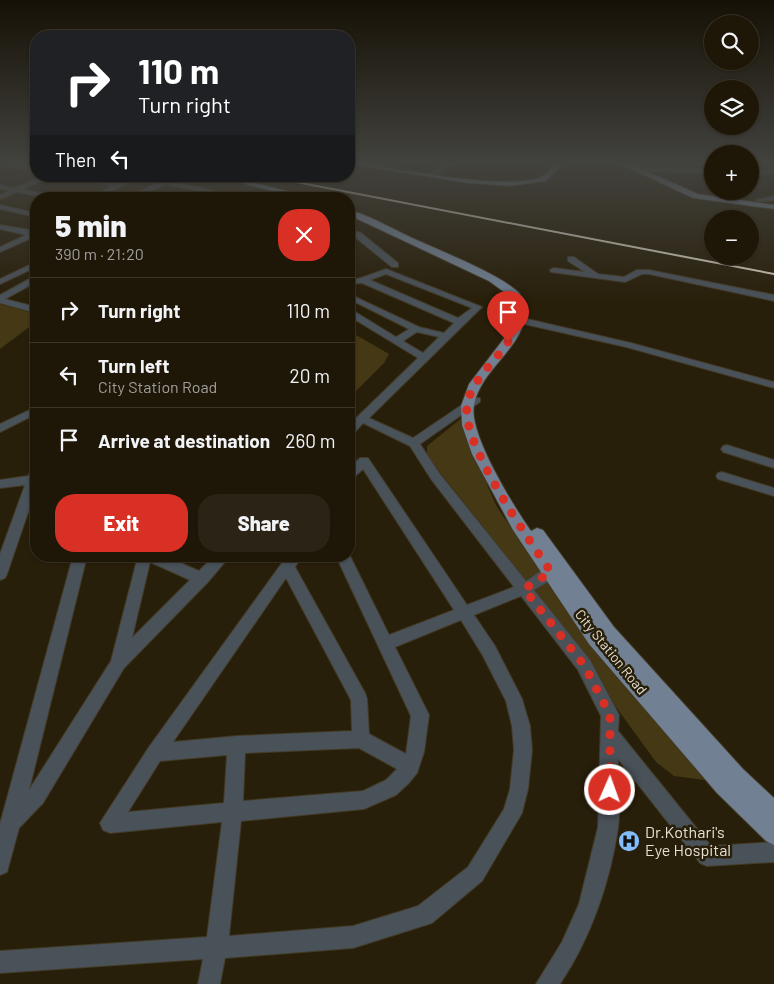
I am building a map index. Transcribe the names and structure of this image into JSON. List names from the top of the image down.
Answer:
{
  "streets": {
    "main road": ["City Station Road"]
  },
  "places": {
    "hospital": ["Dr.Kothari's Eye Hospital"]
  },
  "page": {
    "map_buttons": ["+", "−"],
    "turn": ["110 m", "Turn right"],
    "then": "Then",
    "heading": ["5 min", "390 m · 21:20"],
    "list": [
      {
        "name": "Turn right",
        "value": "110 m"
      },
      {
        "name": "Turn left",
        "note": "City Station Road",
        "value": "20 m"
      },
      {
        "name": "Arrive at destination",
        "value": "260 m"
      }
    ],
    "buttons": ["Exit", "Share"]
  }
}
